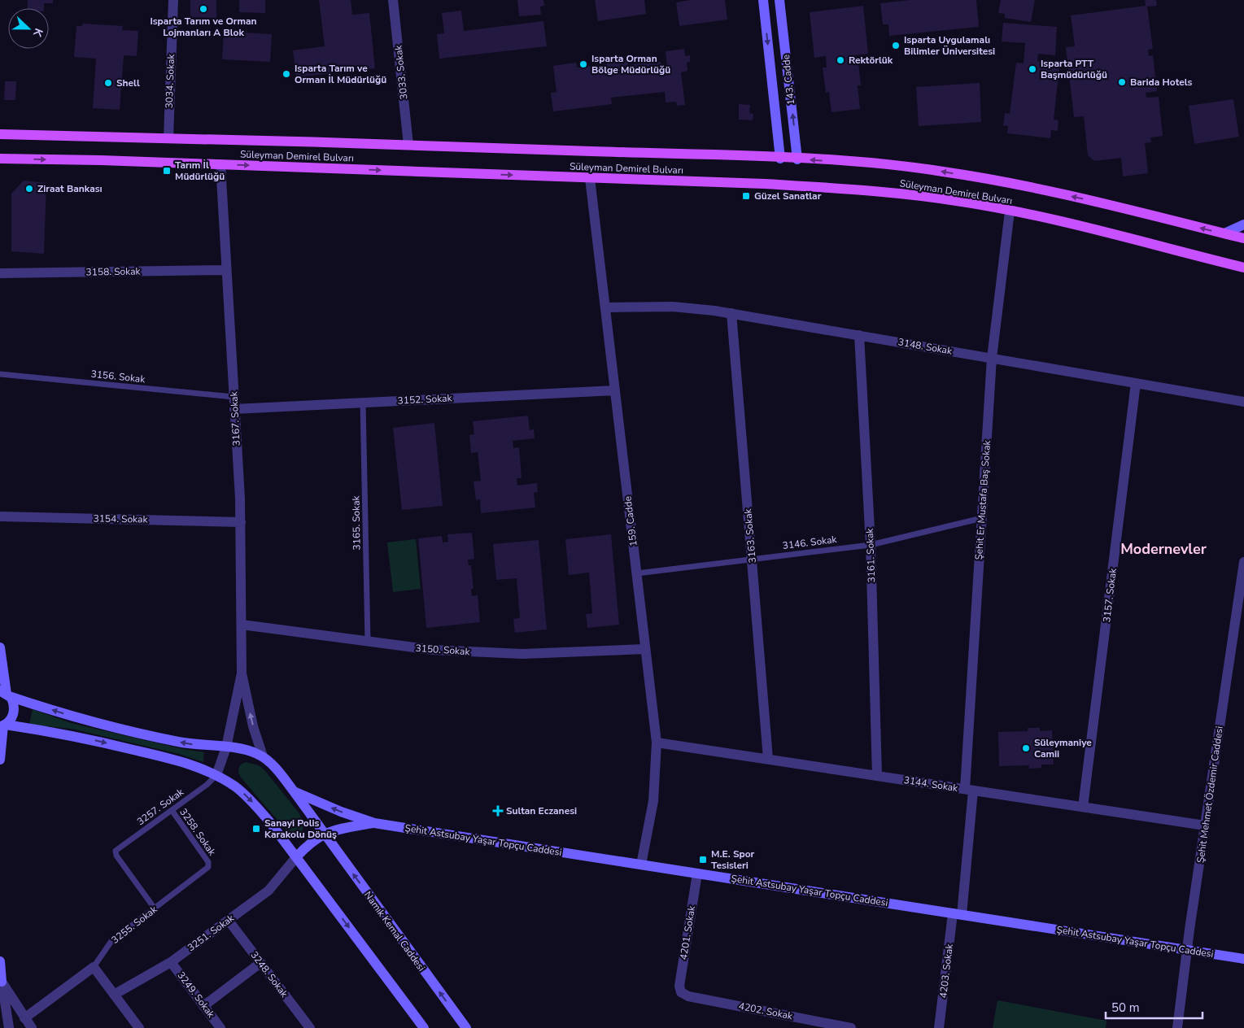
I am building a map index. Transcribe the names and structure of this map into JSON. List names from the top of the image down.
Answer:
{
  "streets": {
    "main road": ["Süleyman Demirel Bulvarı"],
    "street": [
      "3033. Sokak",
      "143. Cadde",
      "3034. Sokak",
      "3158. Sokak",
      "3148. Sokak",
      "3152. Sokak",
      "3167. Sokak",
      "Şehit Er Mustafa Baş Sokak",
      "3154. Sokak",
      "159. Cadde",
      "3163. Sokak",
      "3161. Sokak",
      "3157. Sokak",
      "3150. Sokak",
      "3144. Sokak",
      "Şehit Mehmet Özdemir Caddesi",
      "Şehit Astsubay Yaşar Topçu Caddesi",
      "3255. Sokak",
      "Namık Kemal Caddesi",
      "3251. Sokak",
      "4201. Sokak",
      "4203. Sokak",
      "3248. Sokak",
      "3249. Sokak",
      "4202. Sokak"
    ],
    "lane": [
      "3156. Sokak",
      "3165. Sokak",
      "3146. Sokak",
      "3257. Sokak",
      "3258. Sokak"
    ]
  },
  "crossings": [
    ["Süleyman Demirel Bulvarı", "3167. Sokak"],
    ["Süleyman Demirel Bulvarı", "Şehit Er Mustafa Baş Sokak"],
    ["Süleyman Demirel Bulvarı", "159. Cadde"],
    ["3158. Sokak", "3167. Sokak"],
    ["3148. Sokak", "Şehit Er Mustafa Baş Sokak"],
    ["3148. Sokak", "159. Cadde"],
    ["3148. Sokak", "3163. Sokak"],
    ["3148. Sokak", "3161. Sokak"],
    ["3148. Sokak", "3157. Sokak"],
    ["3156. Sokak", "3167. Sokak"],
    ["3152. Sokak", "3167. Sokak"],
    ["3152. Sokak", "159. Cadde"],
    ["3152. Sokak", "3165. Sokak"],
    ["3167. Sokak", "3154. Sokak"],
    ["3167. Sokak", "3150. Sokak"],
    ["3167. Sokak", "3257. Sokak"],
    ["3167. Sokak", "Şehit Astsubay Yaşar Topçu Caddesi"],
    ["Şehit Er Mustafa Baş Sokak", "3146. Sokak"],
    ["Şehit Er Mustafa Baş Sokak", "3144. Sokak"],
    ["Şehit Er Mustafa Baş Sokak", "Şehit Astsubay Yaşar Topçu Caddesi"],
    ["Şehit Er Mustafa Baş Sokak", "4203. Sokak"],
    ["159. Cadde", "3146. Sokak"],
    ["159. Cadde", "3150. Sokak"],
    ["159. Cadde", "3144. Sokak"],
    ["159. Cadde", "Şehit Astsubay Yaşar Topçu Caddesi"],
    ["3165. Sokak", "3150. Sokak"],
    ["3163. Sokak", "3146. Sokak"],
    ["3163. Sokak", "3144. Sokak"],
    ["3146. Sokak", "3161. Sokak"],
    ["3161. Sokak", "3144. Sokak"],
    ["3157. Sokak", "3144. Sokak"],
    ["3144. Sokak", "Şehit Mehmet Özdemir Caddesi"],
    ["Şehit Mehmet Özdemir Caddesi", "Şehit Astsubay Yaşar Topçu Caddesi"],
    ["3257. Sokak", "3258. Sokak"],
    ["3257. Sokak", "3255. Sokak"],
    ["3258. Sokak", "3255. Sokak"],
    ["Şehit Astsubay Yaşar Topçu Caddesi", "Namık Kemal Caddesi"],
    ["Şehit Astsubay Yaşar Topçu Caddesi", "3251. Sokak"],
    ["Şehit Astsubay Yaşar Topçu Caddesi", "4201. Sokak"],
    ["Şehit Astsubay Yaşar Topçu Caddesi", "4203. Sokak"],
    ["3251. Sokak", "3248. Sokak"],
    ["3251. Sokak", "3249. Sokak"],
    ["4201. Sokak", "4202. Sokak"]
  ],
  "districts": ["Modernevler"],
  "places": {
    "other": [
      "Isparta Tarım ve Orman Lojmanları A Blok",
      "Isparta Uygulamalı Bilimler Üniversitesi",
      "Rektörlük",
      "Isparta Orman Bölge Müdürlüğü",
      "Isparta PTT Başmüdürlüğü",
      "Isparta Tarım ve Orman İl Müdürlüğü",
      "Barida Hotels",
      "Shell",
      "Ziraat Bankası",
      "Süleymaniye Camii"
    ],
    "transit": [
      "Tarım İl Müdürlüğü",
      "Güzel Sanatlar",
      "Sanayi Polis Karakolu Dönüş",
      "M.E. Spor Tesisleri"
    ],
    "health": ["Sultan Eczanesi"]
  },
  "scale_bar": "50 m",
  "north": "right"
}
